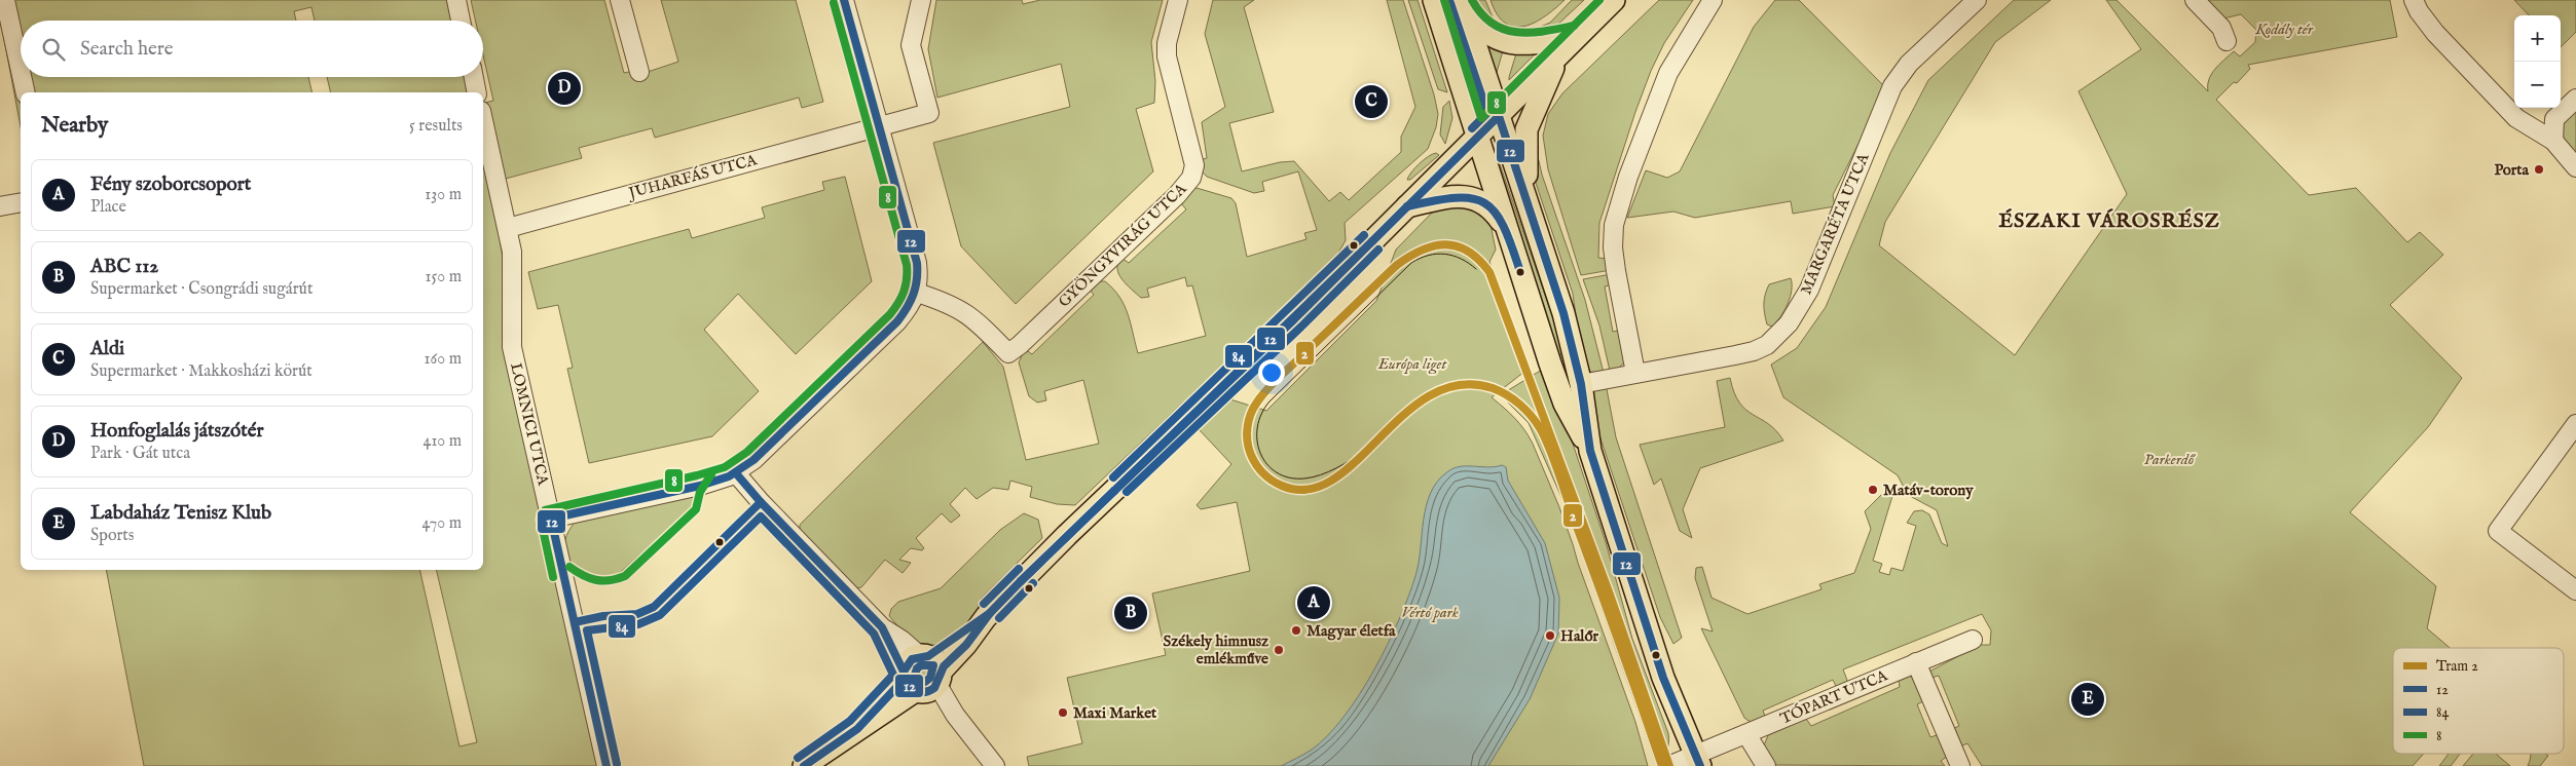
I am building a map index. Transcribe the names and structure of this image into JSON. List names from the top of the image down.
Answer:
{
  "streets": {
    "street": [
      "JUHARFÁS UTCA",
      "MARGARÉTA UTCA",
      "GYÖNGYVIRÁG UTCA",
      "LOMNICI UTCA",
      "TÓPART UTCA"
    ]
  },
  "crossings": [
    ["JUHARFÁS UTCA", "LOMNICI UTCA"]
  ],
  "districts": ["ÉSZAKI VÁROSRÉSZ"],
  "parks": [
    "Kodály tér",
    "Európa liget",
    "Parkerdő",
    "Vértó park"
  ],
  "places": [
    "Porta",
    "Matáv-torony",
    "Magyar életfa",
    "Halőr",
    "Székely himnusz emlékműve",
    "Maxi Market"
  ],
  "lines": [
    "transit line 12",
    "transit line 8",
    "transit line 84",
    "tram line 2"
  ],
  "legend": [
    "Tram 2",
    "12",
    "84",
    "8"
  ],
  "page": {
    "map_buttons": ["+", "−"],
    "search": "Search here",
    "pins": [
      "D",
      "C",
      "A",
      "B",
      "E"
    ],
    "heading": ["Nearby", "5 results"],
    "list": [
      {
        "mark": "A",
        "name": "Fény szoborcsoport",
        "note": "Place",
        "value": "130 m"
      },
      {
        "mark": "B",
        "name": "ABC 112",
        "note": "Supermarket · Csongrádi sugárút",
        "value": "150 m"
      },
      {
        "mark": "C",
        "name": "Aldi",
        "note": "Supermarket · Makkosházi körút",
        "value": "160 m"
      },
      {
        "mark": "D",
        "name": "Honfoglalás játszótér",
        "note": "Park · Gát utca",
        "value": "410 m"
      },
      {
        "mark": "E",
        "name": "Labdaház Tenisz Klub",
        "note": "Sports",
        "value": "470 m"
      }
    ]
  }
}
